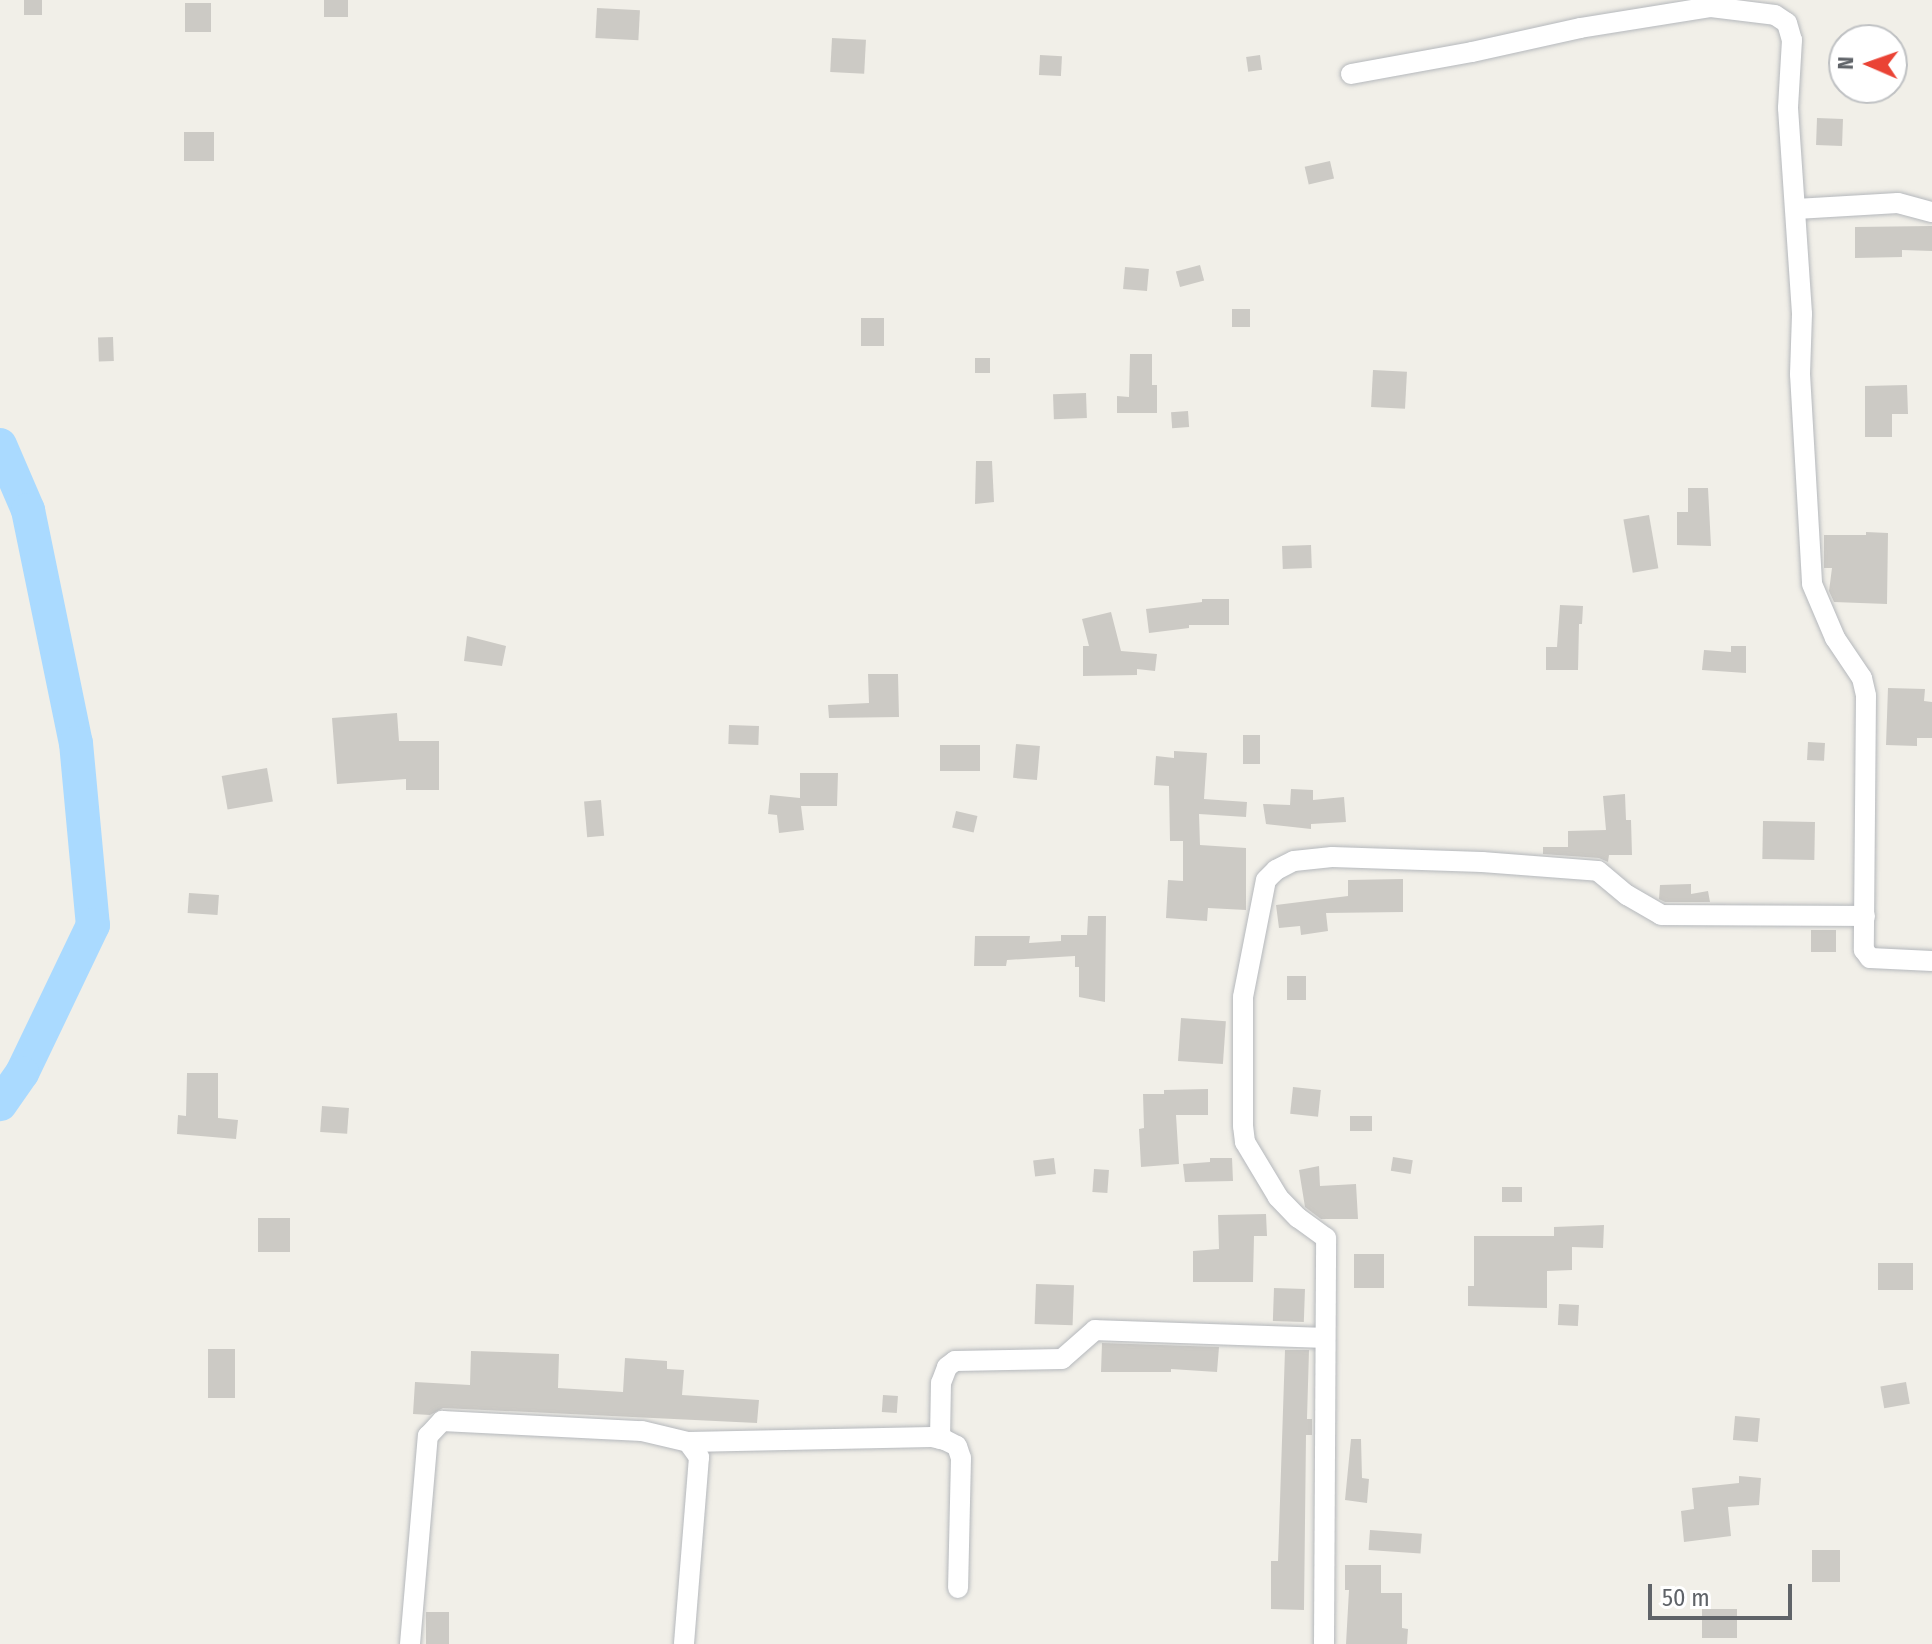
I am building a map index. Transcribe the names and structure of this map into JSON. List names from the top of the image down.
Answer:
{
  "scale_bar": "50 m",
  "north": "left"
}
